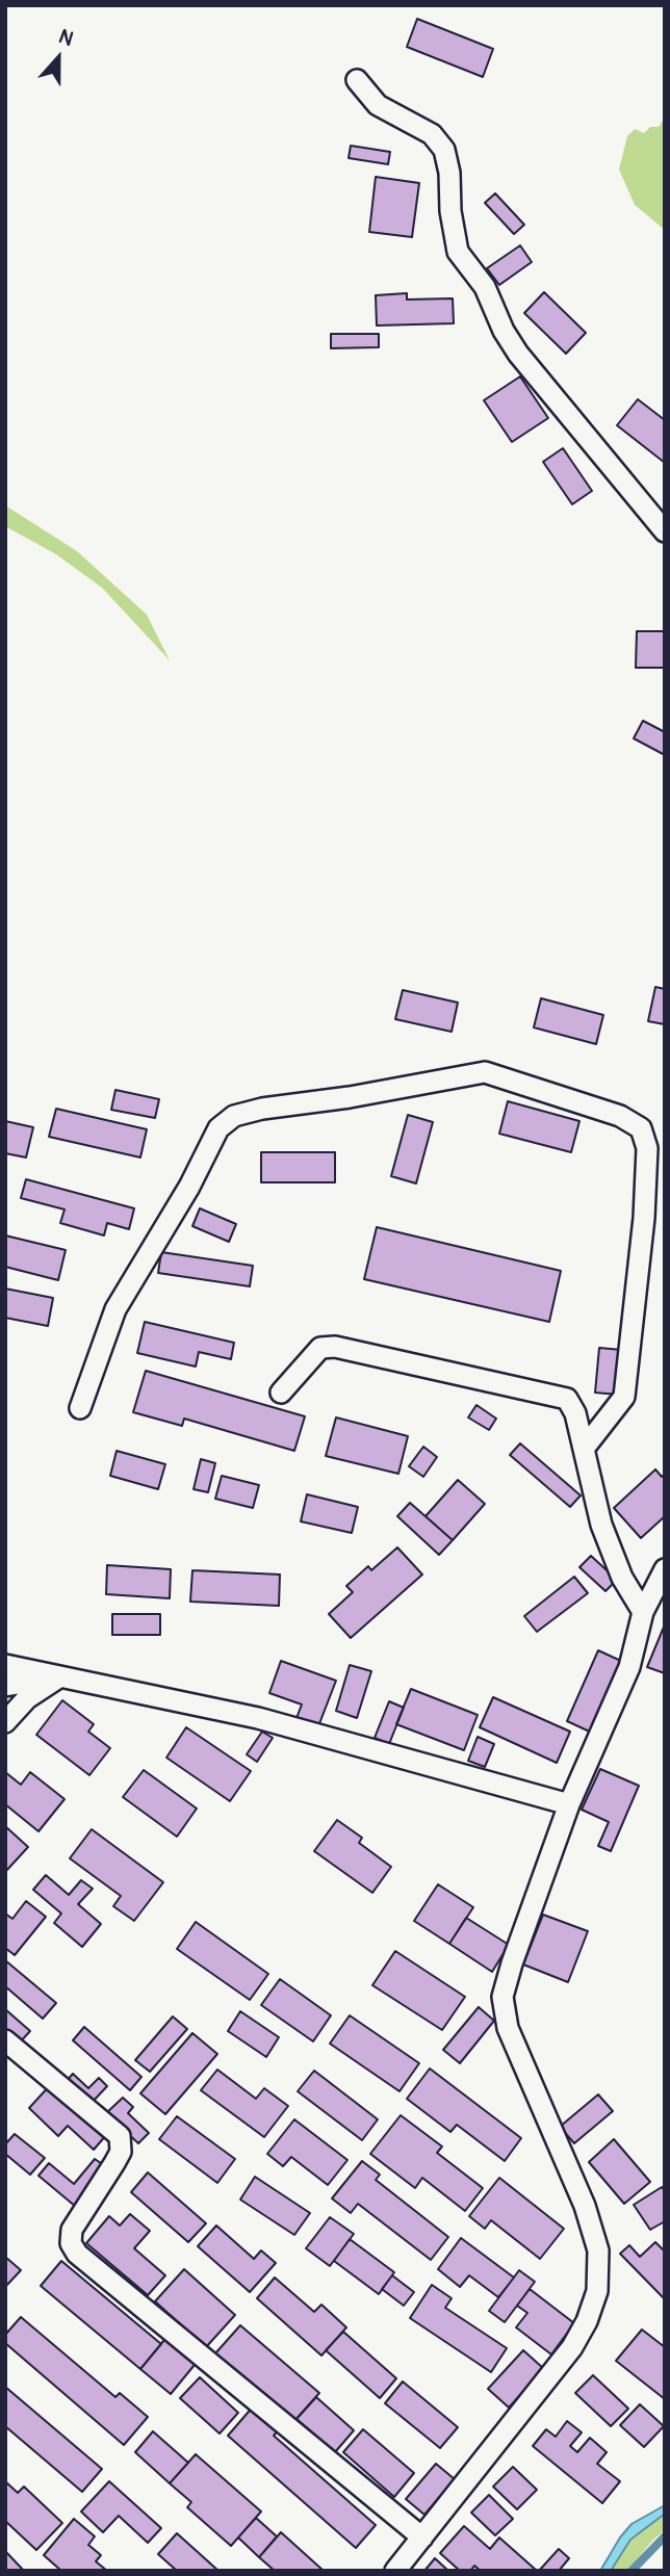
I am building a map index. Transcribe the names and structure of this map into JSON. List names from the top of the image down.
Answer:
{
  "north": "top"
}
